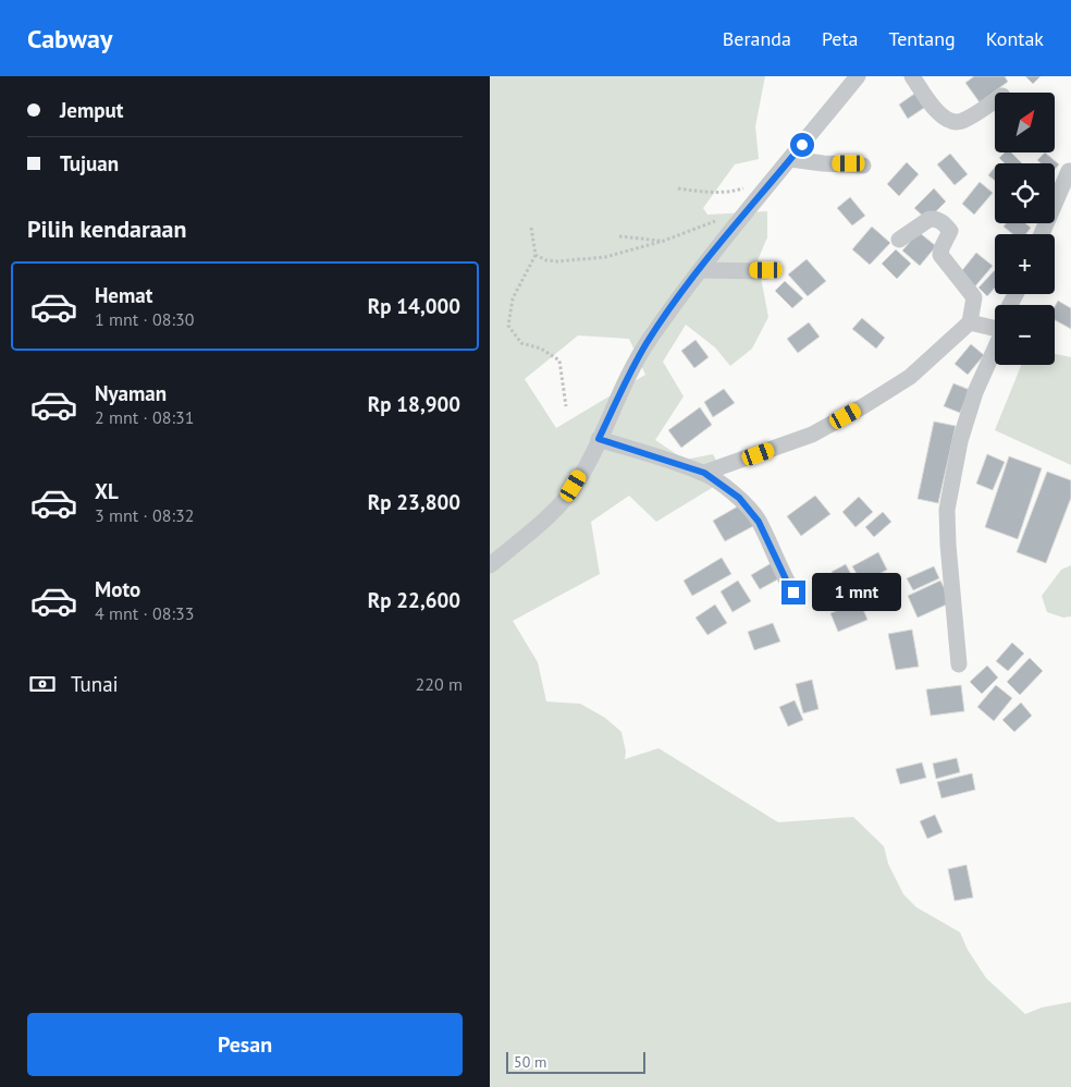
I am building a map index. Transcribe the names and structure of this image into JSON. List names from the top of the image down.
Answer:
{
  "scale_bar": "50 m",
  "north": "top right",
  "page": {
    "header": "Cabway",
    "nav": [
      "Beranda",
      "Peta",
      "Tentang",
      "Kontak"
    ],
    "banner": ["Jemput", "Tujuan"],
    "map_buttons": ["+", "−"],
    "heading": "Pilih kendaraan",
    "list": [
      {
        "name": "Hemat",
        "note": "1 mnt · 08:30",
        "value": "Rp 14,000"
      },
      {
        "name": "Nyaman",
        "note": "2 mnt · 08:31",
        "value": "Rp 18,900"
      },
      {
        "name": "XL",
        "note": "3 mnt · 08:32",
        "value": "Rp 23,800"
      },
      {
        "name": "Moto",
        "note": "4 mnt · 08:33",
        "value": "Rp 22,600"
      }
    ],
    "bubble": "1 mnt",
    "pay": ["Tunai", "220 m"],
    "buttons": "Pesan",
    "scale": "50 m"
  }
}
